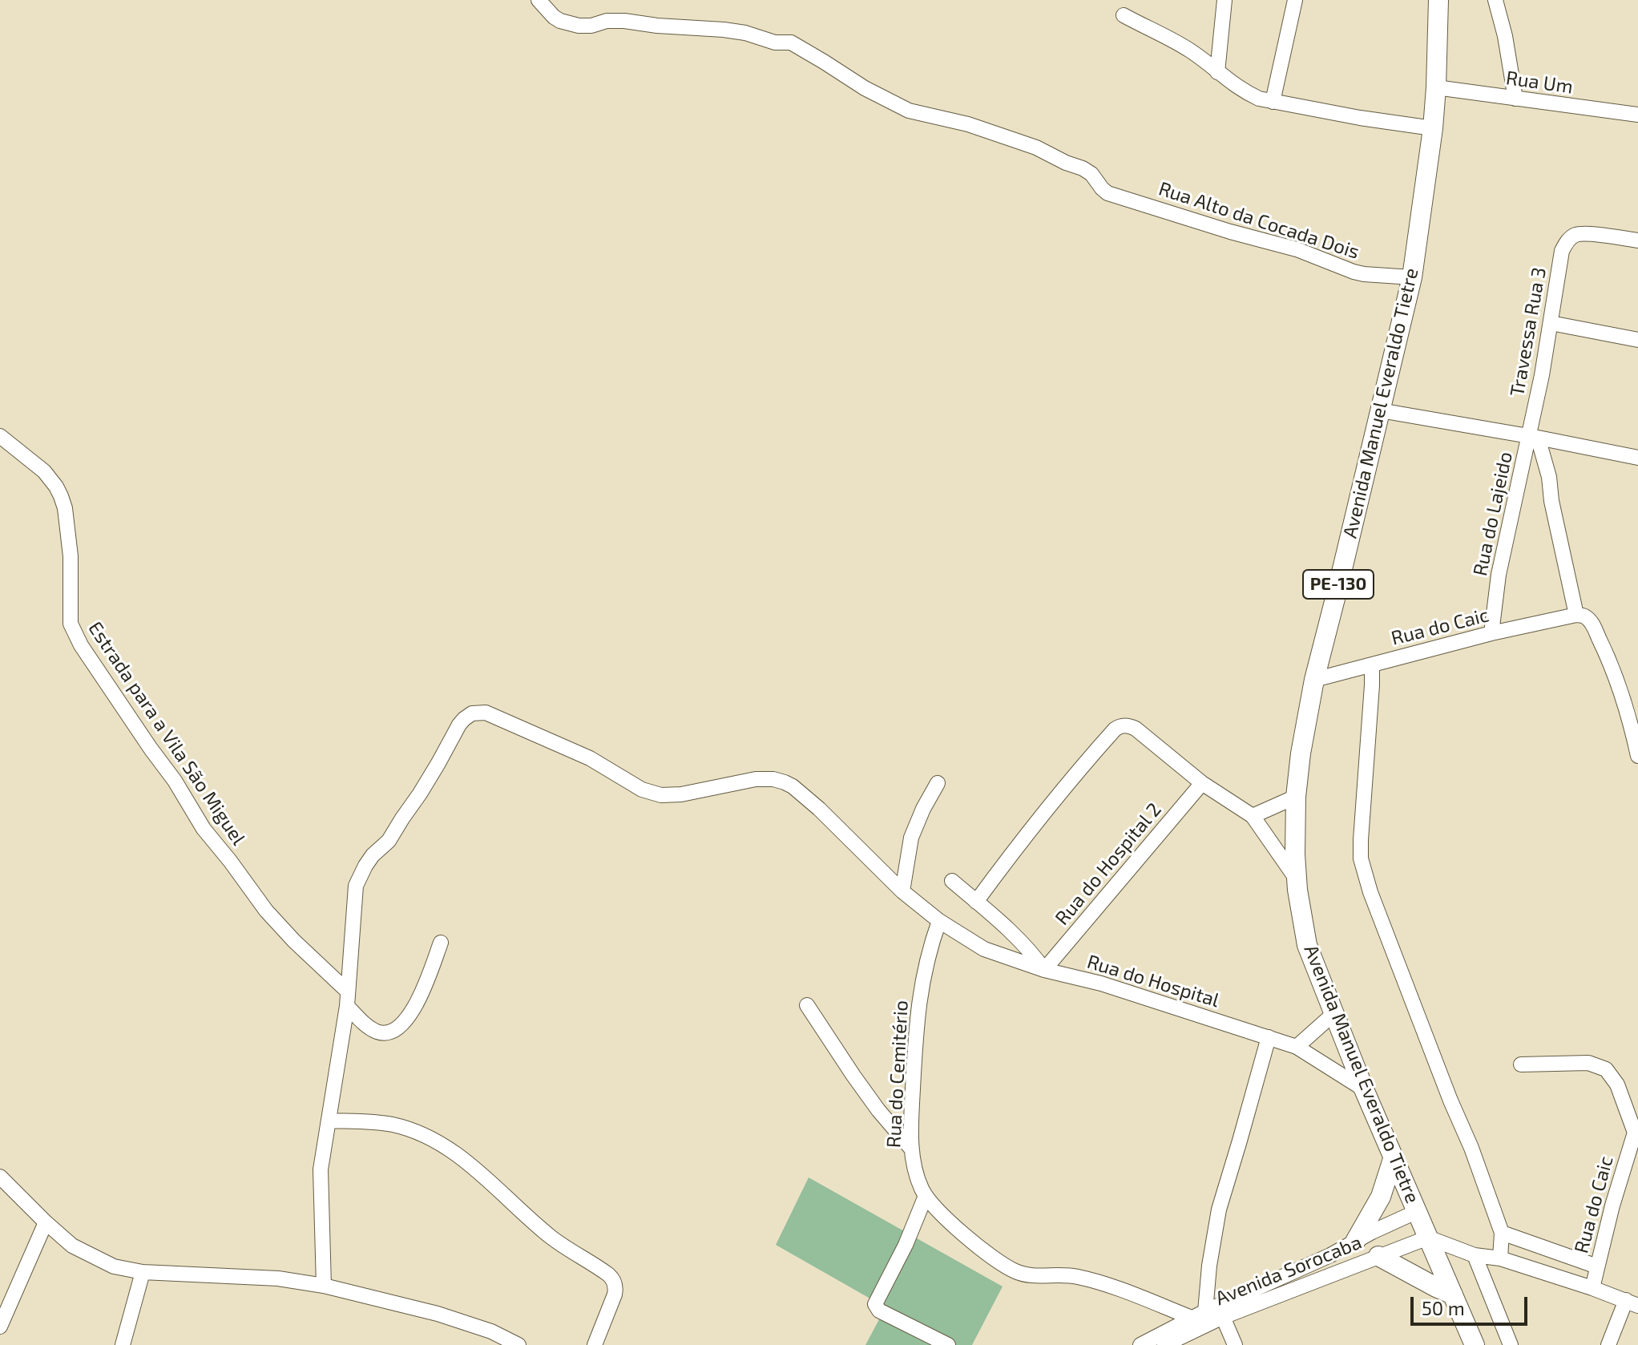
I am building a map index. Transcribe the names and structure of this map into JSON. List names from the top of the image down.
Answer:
{
  "streets": {
    "main road": ["Avenida Manuel Everaldo Tietre", "PE-130"],
    "street": [
      "Rua Um",
      "Rua Alto da Cocada Dois",
      "Travessa Rua 3",
      "Rua do Lajeido",
      "Rua do Caic",
      "Estrada para a Vila São Miguel",
      "Rua do Hospital 2",
      "Rua do Hospital",
      "Rua do Cemitério",
      "Avenida Sorocaba"
    ]
  },
  "crossings": [
    ["Rua Um", "Avenida Manuel Everaldo Tietre"],
    ["Rua Alto da Cocada Dois", "Avenida Manuel Everaldo Tietre"],
    ["Travessa Rua 3", "Rua do Lajeido"],
    ["Avenida Manuel Everaldo Tietre", "Rua do Caic"],
    ["Avenida Manuel Everaldo Tietre", "Rua do Hospital"],
    ["Avenida Manuel Everaldo Tietre", "Avenida Sorocaba"],
    ["Rua do Lajeido", "Rua do Caic"],
    ["Estrada para a Vila São Miguel", "Rua do Hospital"],
    ["Rua do Hospital 2", "Rua do Hospital"],
    ["Rua do Hospital", "Rua do Cemitério"],
    ["Rua do Hospital", "Avenida Sorocaba"],
    ["Rua do Cemitério", "Avenida Sorocaba"]
  ],
  "scale_bar": "50 m"
}
